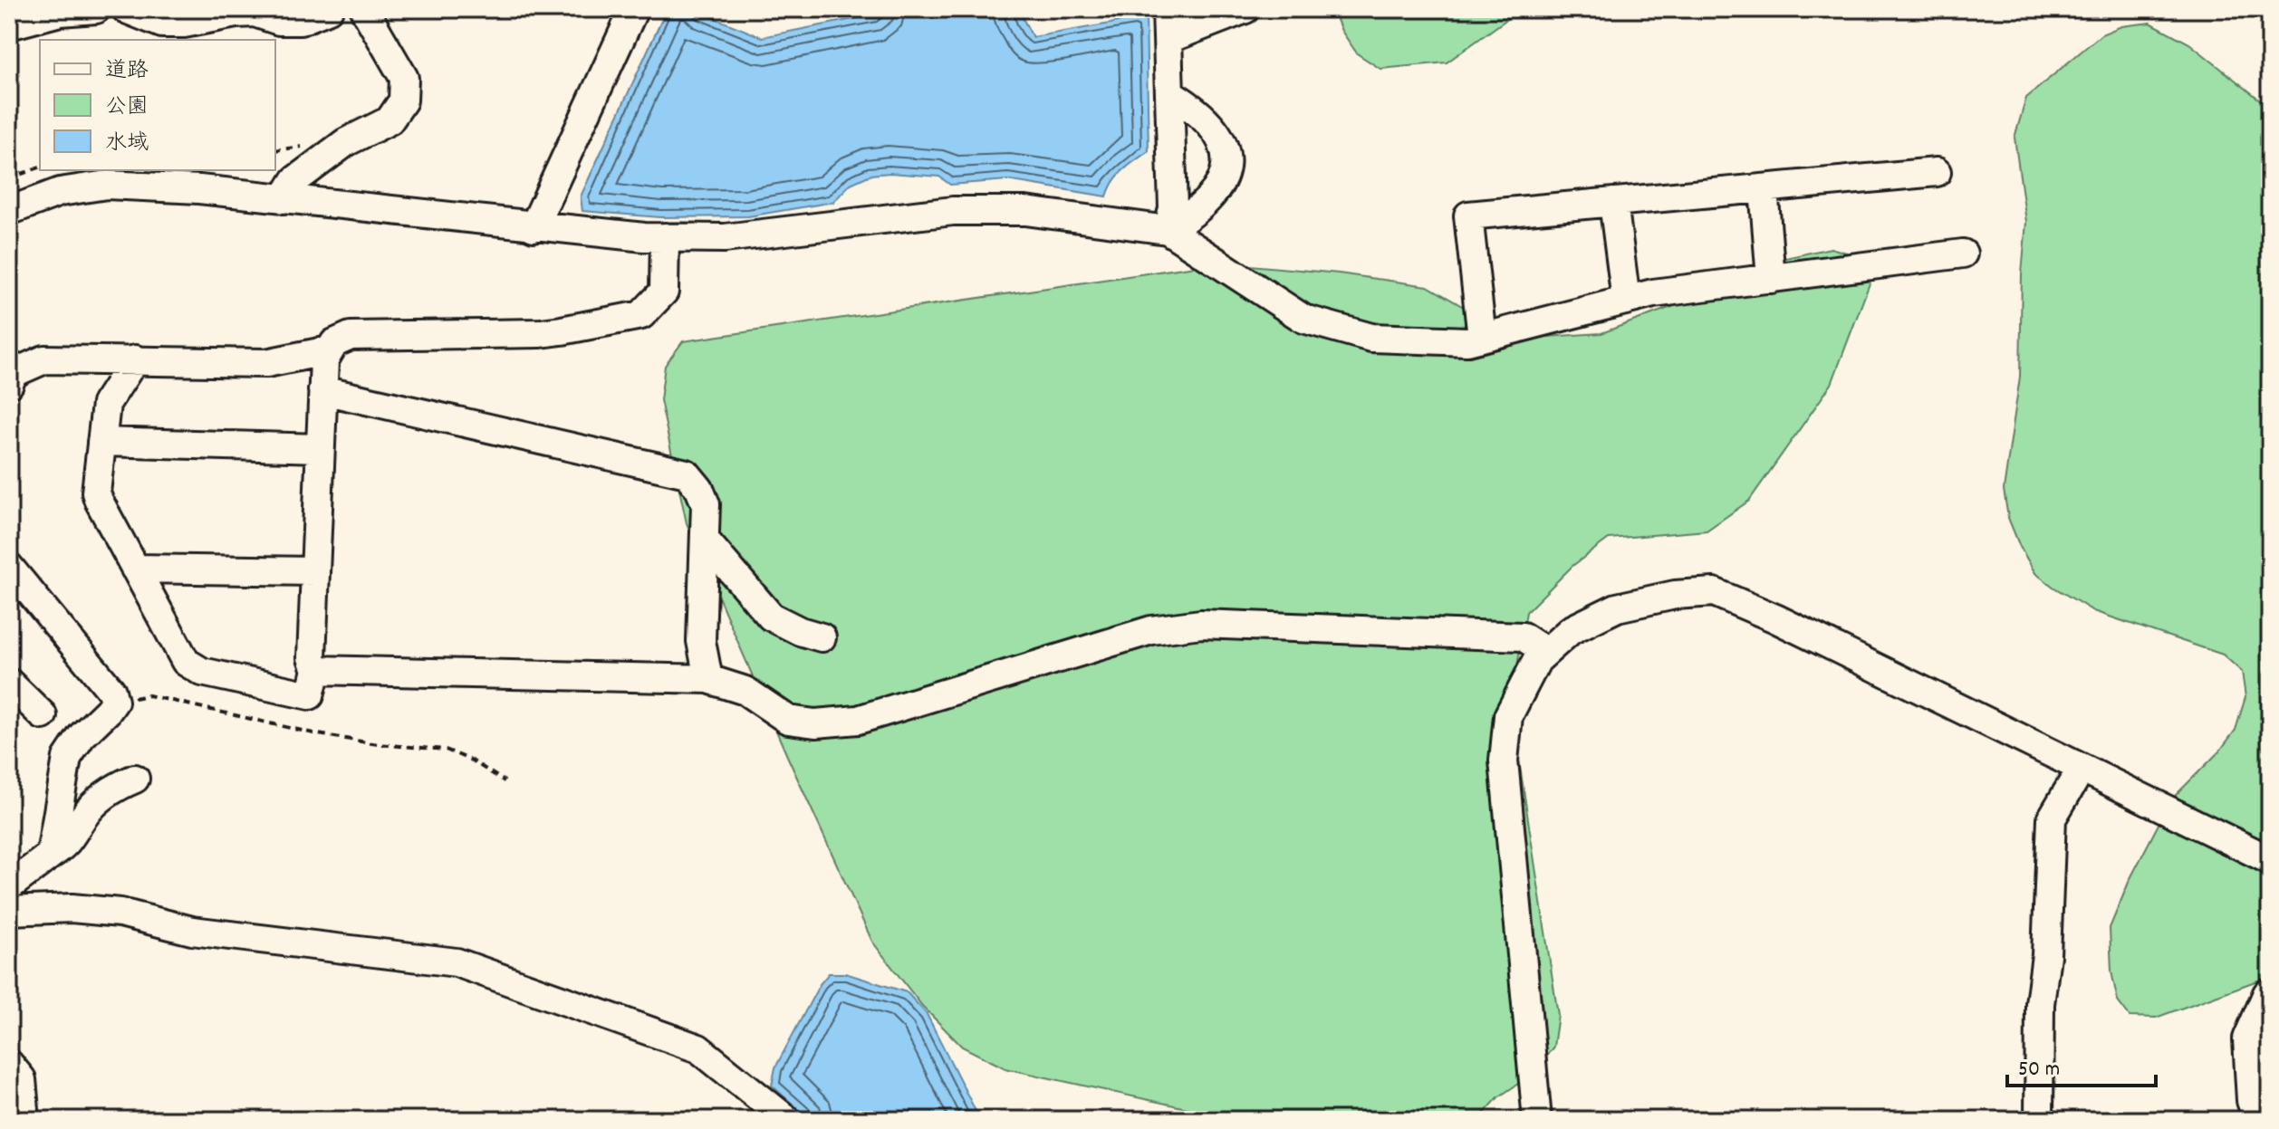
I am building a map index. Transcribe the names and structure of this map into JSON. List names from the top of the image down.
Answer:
{
  "legend": ["道路", "公園", "水域"],
  "scale_bar": "50 m"
}
